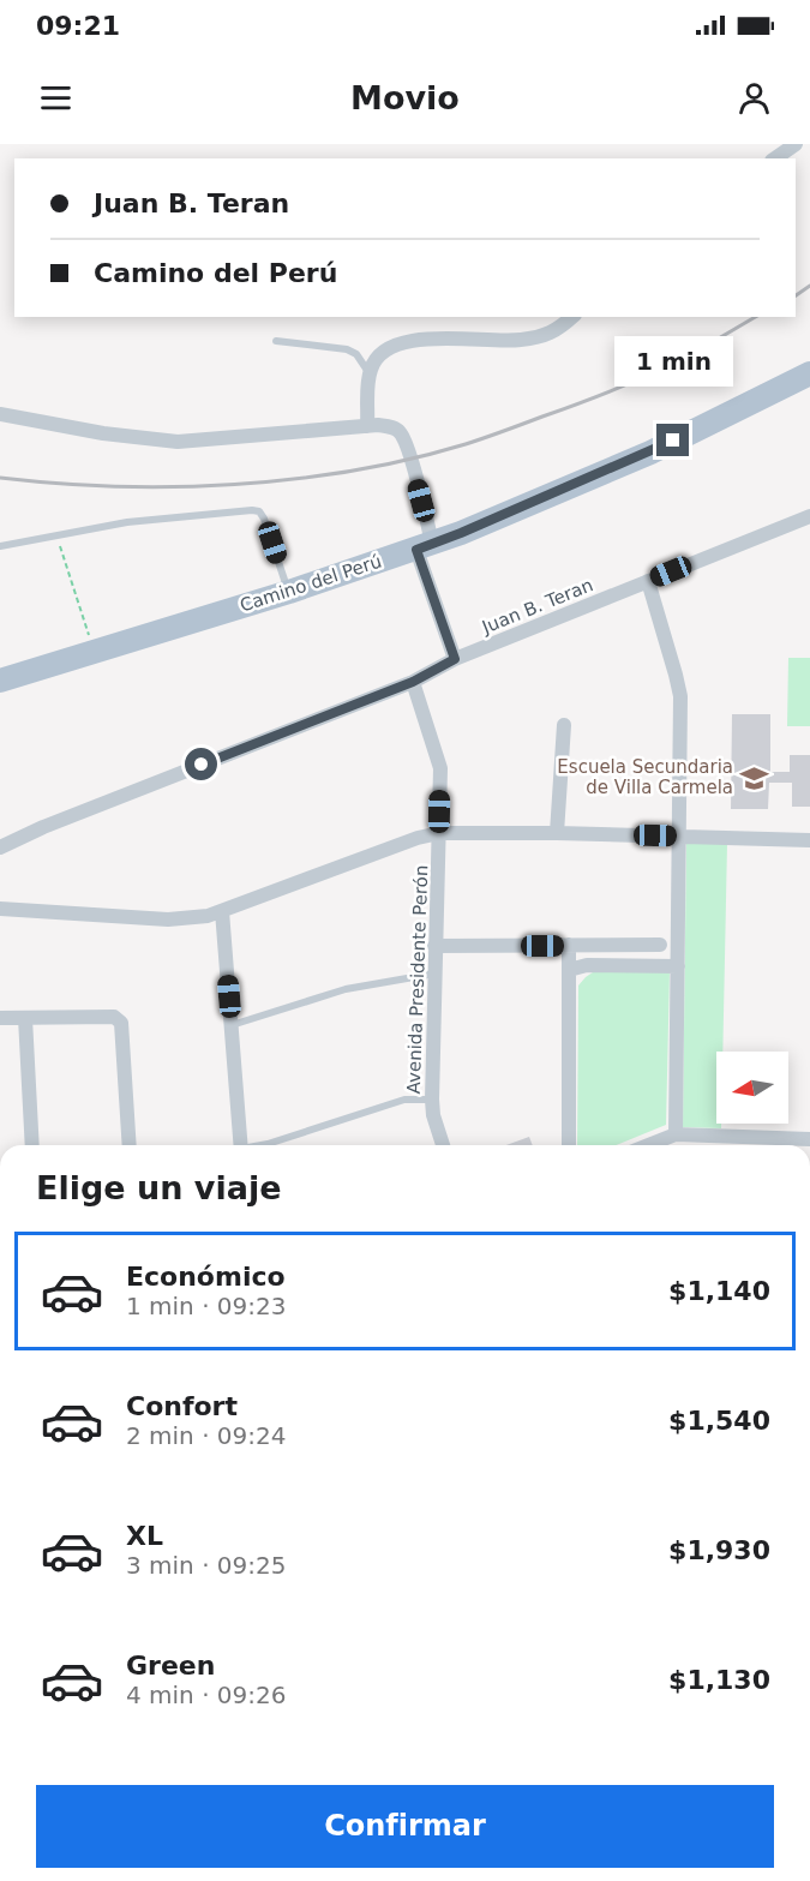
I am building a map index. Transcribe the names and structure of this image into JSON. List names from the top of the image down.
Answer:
{
  "streets": {
    "main road": ["Camino del Perú"],
    "street": ["Juan B. Teran", "Avenida Presidente Perón"]
  },
  "crossings": [
    ["Juan B. Teran", "Avenida Presidente Perón"]
  ],
  "places": {
    "school or university": ["Escuela Secundaria de Villa Carmela"]
  },
  "north": "left",
  "page": {
    "status": "09:21",
    "header": "Movio",
    "banner": ["Juan B. Teran", "Camino del Perú"],
    "bubble": "1 min",
    "heading": "Elige un viaje",
    "list": [
      {
        "name": "Económico",
        "note": "1 min · 09:23",
        "value": "$1,140"
      },
      {
        "name": "Confort",
        "note": "2 min · 09:24",
        "value": "$1,540"
      },
      {
        "name": "XL",
        "note": "3 min · 09:25",
        "value": "$1,930"
      },
      {
        "name": "Green",
        "note": "4 min · 09:26",
        "value": "$1,130"
      }
    ],
    "buttons": "Confirmar"
  }
}
